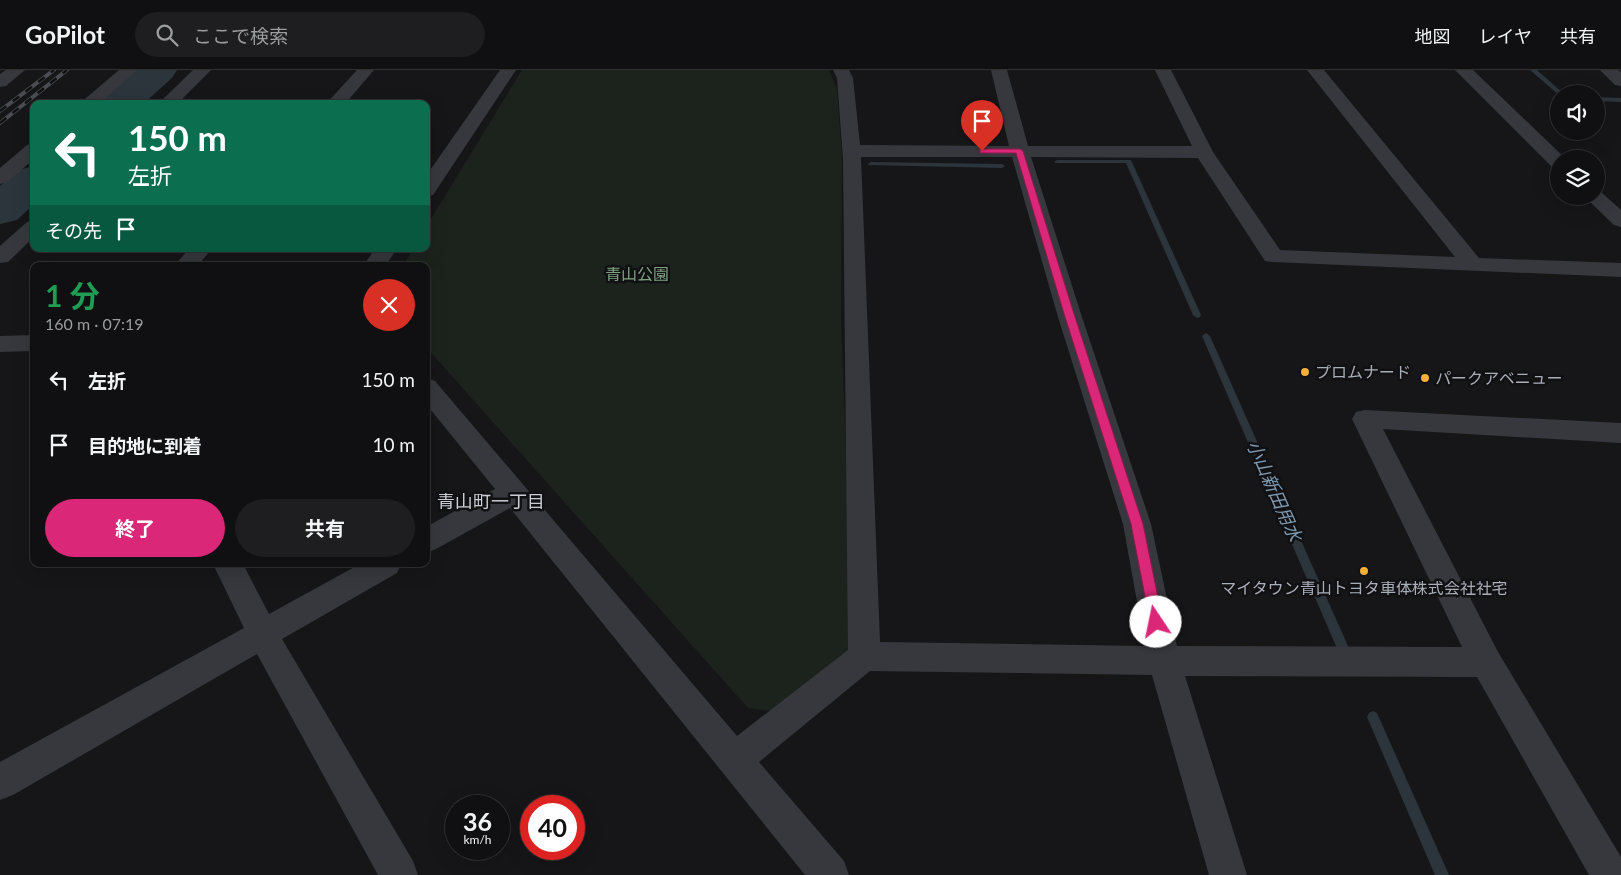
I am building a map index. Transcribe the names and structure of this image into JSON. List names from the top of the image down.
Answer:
{
  "districts": ["青山町一丁目"],
  "water": ["小山新田用水"],
  "parks": ["青山公園"],
  "places": ["プロムナード", "パークアベニュー", "マイタウン青山トヨタ車体株式会社社宅"],
  "page": {
    "header": "GoPilot",
    "search": "ここで検索",
    "nav": ["地図", "レイヤ", "共有"],
    "turn": ["150 m", "左折"],
    "then": "その先",
    "heading": ["1 分", "160 m · 07:19"],
    "list": [
      {
        "name": "左折",
        "value": "150 m"
      },
      {
        "name": "目的地に到着",
        "value": "10 m"
      }
    ],
    "buttons": ["終了", "共有"],
    "speed": "36 km/h",
    "limit": "40"
  }
}
